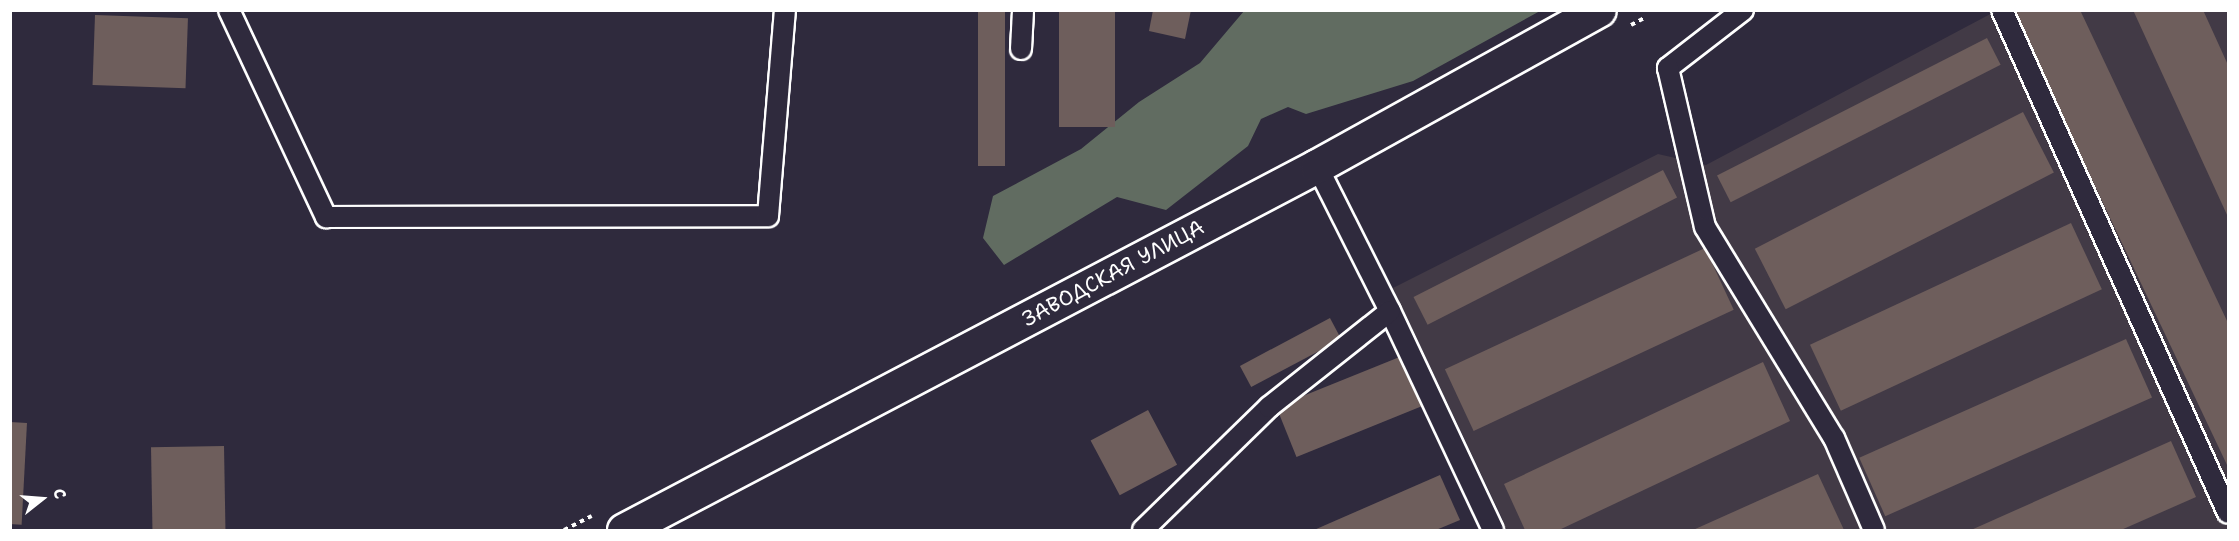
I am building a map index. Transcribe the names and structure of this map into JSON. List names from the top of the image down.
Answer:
{
  "streets": {
    "street": ["ЗАВОДСКАЯ УЛИЦА"]
  },
  "north": "right"
}
